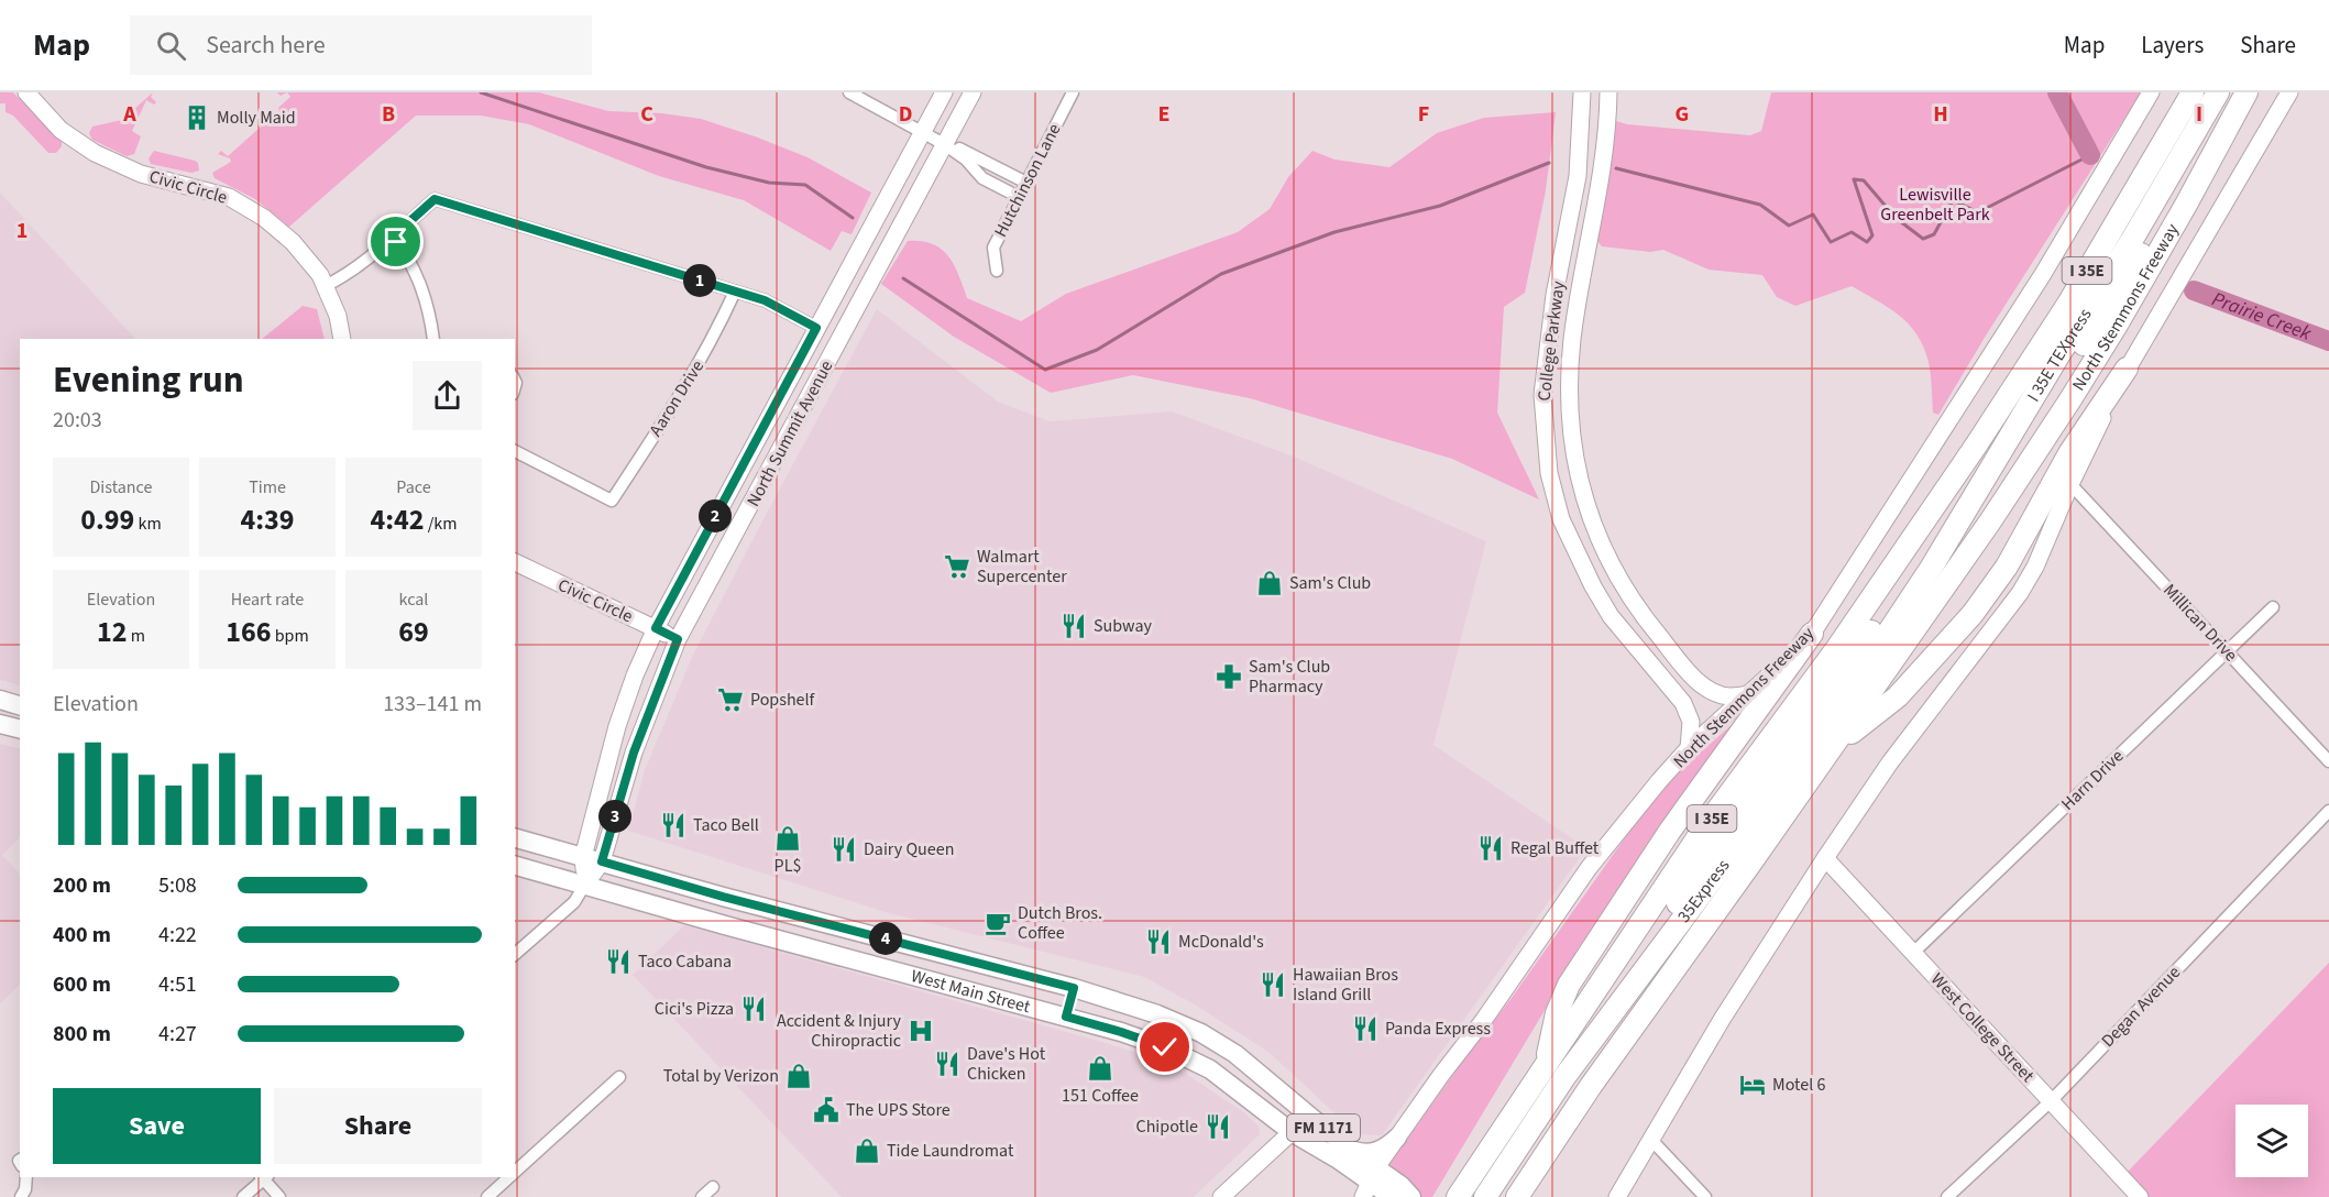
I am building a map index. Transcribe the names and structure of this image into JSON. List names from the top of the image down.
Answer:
{
  "streets": {
    "highway": [
      "I 35E",
      "North Stemmons Freeway",
      "I 35E TEXpress",
      "35Express"
    ],
    "main road": [
      "Civic Circle",
      "College Parkway",
      "North Summit Avenue",
      "West Main Street",
      "West College Street",
      "FM 1171"
    ],
    "street": [
      "Hutchinson Lane",
      "Aaron Drive",
      "Millican Drive",
      "Harn Drive",
      "Degan Avenue"
    ]
  },
  "crossings": [
    ["Civic Circle", "North Summit Avenue"],
    ["North Stemmons Freeway", "College Parkway"],
    ["North Stemmons Freeway", "Millican Drive"],
    ["North Stemmons Freeway", "West Main Street"],
    ["North Stemmons Freeway", "West College Street"],
    ["I 35E TEXpress", "35Express"],
    ["North Summit Avenue", "West Main Street"],
    ["Millican Drive", "Harn Drive"],
    ["Harn Drive", "West College Street"],
    ["Degan Avenue", "West College Street"]
  ],
  "water": ["Prairie Creek"],
  "parks": ["Lewisville Greenbelt Park"],
  "places": {
    "building": ["Molly Maid"],
    "supermarket": ["Walmart Supercenter", "Popshelf"],
    "shop": [
      "Sam's Club",
      "PL$",
      "151 Coffee",
      "Total by Verizon",
      "Tide Laundromat"
    ],
    "restaurant": [
      "Subway",
      "Taco Bell",
      "Regal Buffet",
      "Dairy Queen",
      "McDonald's",
      "Taco Cabana",
      "Hawaiian Bros Island Grill",
      "Cici's Pizza",
      "Panda Express",
      "Dave's Hot Chicken",
      "Chipotle"
    ],
    "pharmacy": ["Sam's Club Pharmacy"],
    "cafe": ["Dutch Bros. Coffee"],
    "hospital": ["Accident & Injury Chiropractic"],
    "hotel": ["Motel 6"],
    "public building": ["The UPS Store"]
  },
  "page": {
    "header": "Map",
    "search": "Search here",
    "nav": ["Map", "Layers", "Share"],
    "pins": [
      "1",
      "2",
      "3",
      "4"
    ],
    "heading": ["Evening run", "20:03"],
    "stats": [
      ["Distance", "0.99 km"],
      ["Time", "4:39"],
      ["Pace", "4:42 /km"],
      ["Elevation", "12 m"],
      ["Heart rate", "166 bpm"],
      ["kcal", "69"]
    ],
    "chart": ["Elevation", "133–141 m"],
    "list": [
      {
        "name": "200 m",
        "note": "5:08"
      },
      {
        "name": "400 m",
        "note": "4:22"
      },
      {
        "name": "600 m",
        "note": "4:51"
      },
      {
        "name": "800 m",
        "note": "4:27"
      }
    ],
    "buttons": ["Save", "Share"]
  },
  "grid": {
    "columns": [
      "A",
      "B",
      "C",
      "D",
      "E",
      "F",
      "G",
      "H",
      "I"
    ],
    "rows": ["1"]
  }
}
